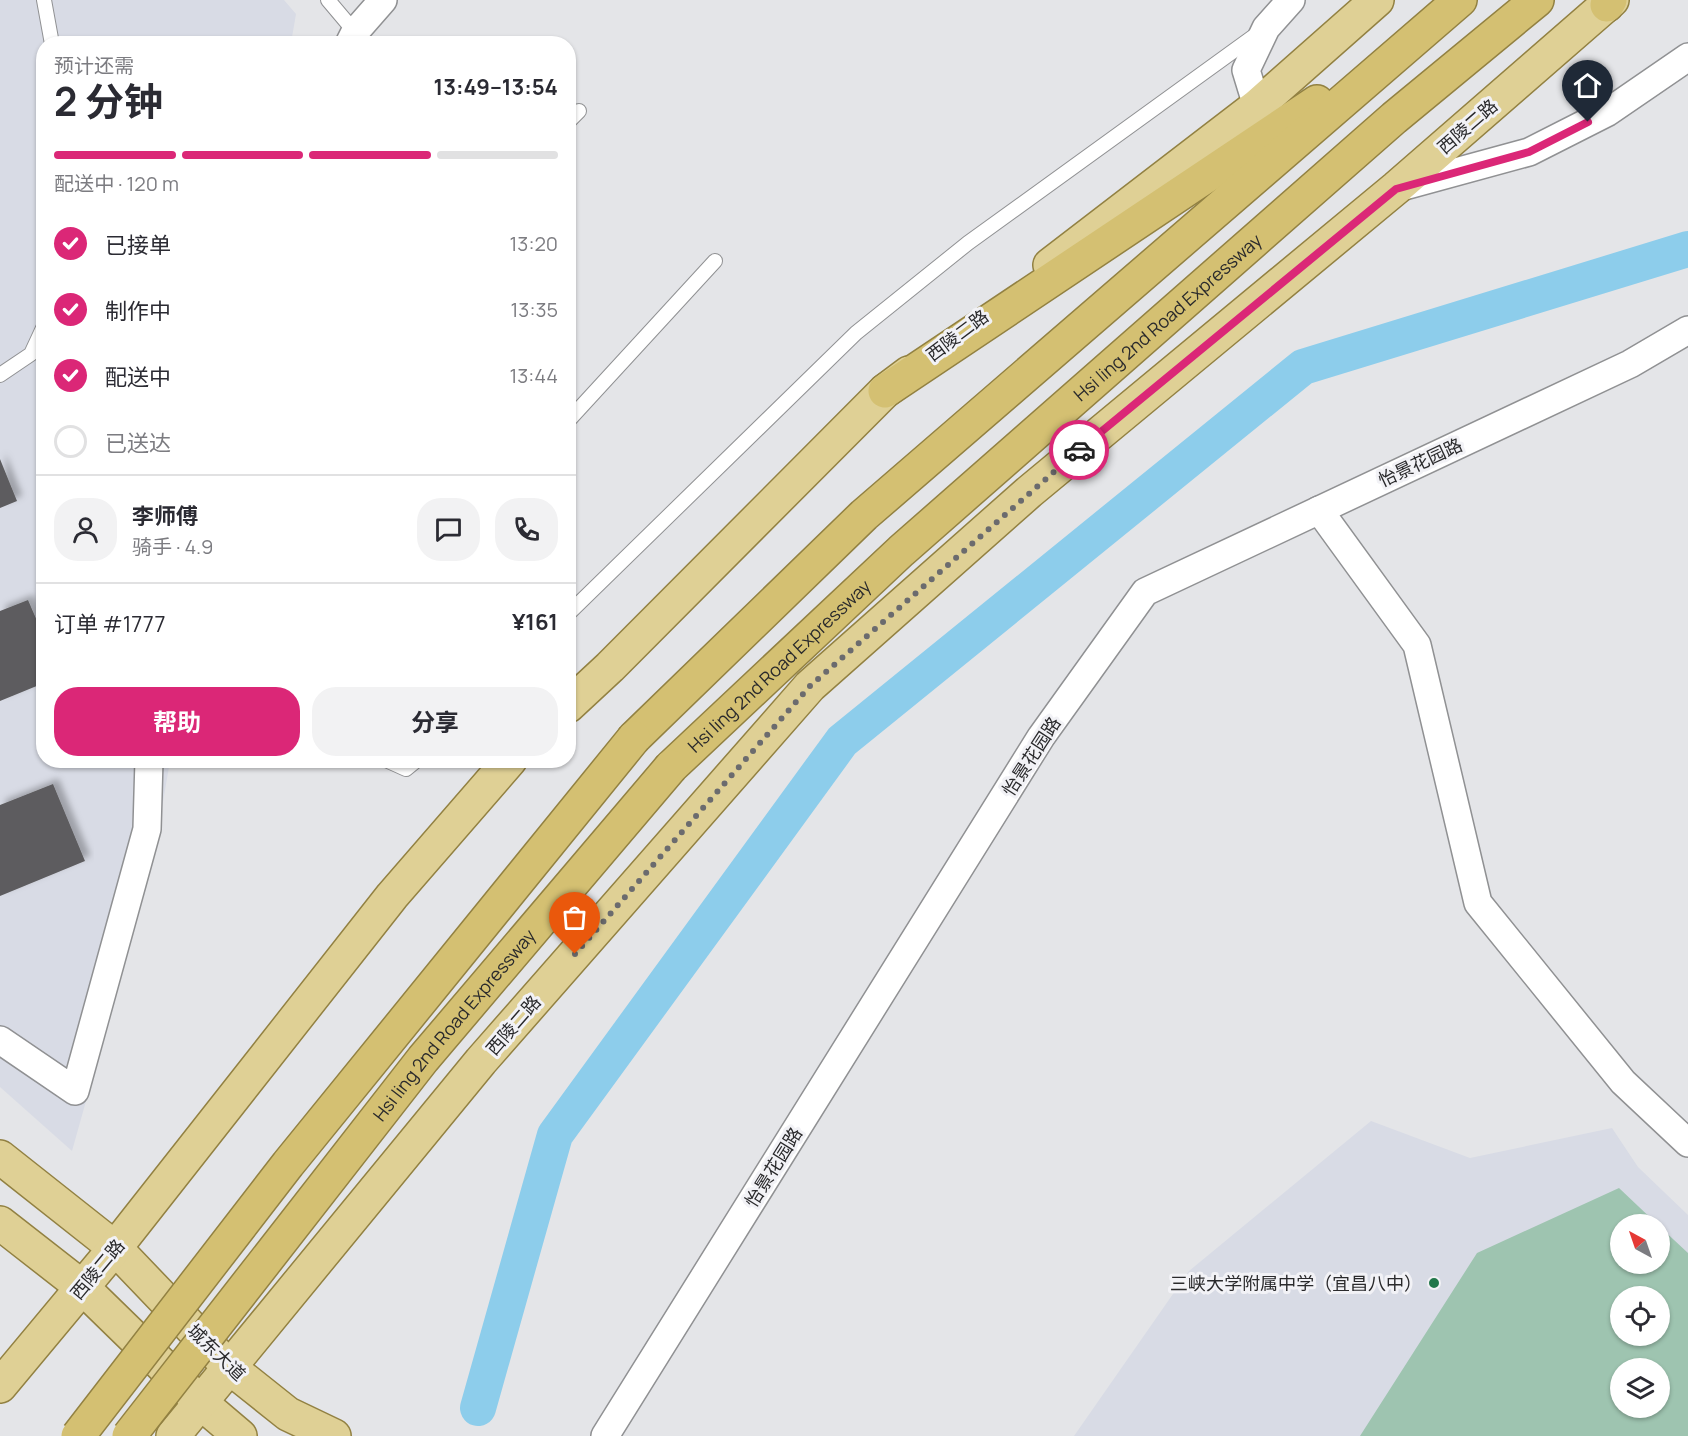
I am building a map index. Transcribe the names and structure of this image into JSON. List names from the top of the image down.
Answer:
{
  "streets": {
    "highway": ["Hsi ling 2nd Road Expressway"],
    "main road": ["西陵二路", "城东大道"],
    "street": ["怡景花园路"]
  },
  "crossings": [
    ["西陵二路", "城东大道"]
  ],
  "places": ["三峡大学附属中学（宜昌八中）"],
  "north": "top left",
  "page": {
    "heading": ["2 分钟", "预计还需", "13:49–13:54"],
    "panel": [
      "李师傅",
      "骑手 · 4.9",
      "订单 #1777",
      "¥161"
    ],
    "bar": "配送中 · 120 m",
    "list": [
      ["已接单", "13:20"],
      ["制作中", "13:35"],
      ["配送中", "13:44"],
      "已送达"
    ],
    "buttons": ["帮助", "分享"]
  }
}
